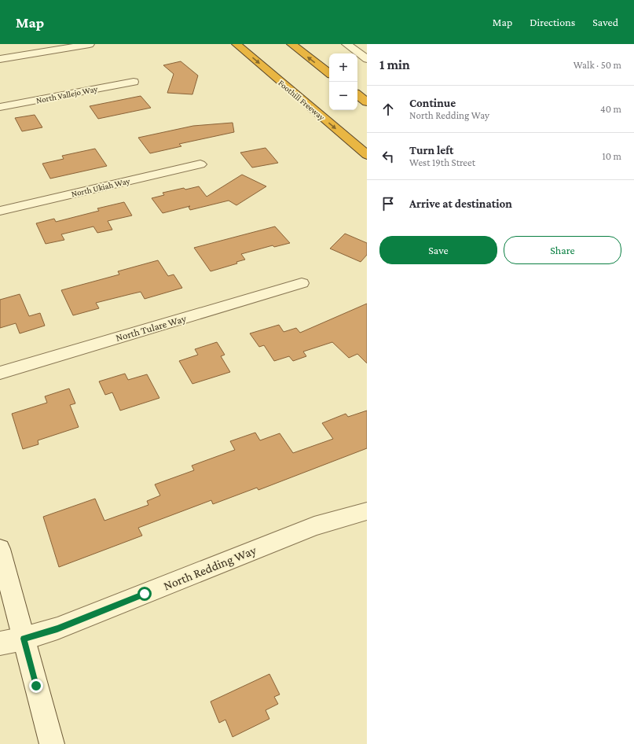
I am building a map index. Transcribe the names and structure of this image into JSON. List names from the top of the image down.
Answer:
{
  "streets": {
    "highway": ["Foothill Freeway"],
    "street": [
      "North Vallejo Way",
      "North Ukiah Way",
      "North Tulare Way",
      "North Redding Way"
    ]
  },
  "page": {
    "header": "Map",
    "nav": ["Map", "Directions", "Saved"],
    "heading": ["1 min", "Walk · 50 m"],
    "map_buttons": ["+", "−"],
    "list": [
      ["Continue", "North Redding Way", "40 m"],
      ["Turn left", "West 19th Street", "10 m"],
      "Arrive at destination"
    ],
    "buttons": ["Save", "Share"]
  }
}
